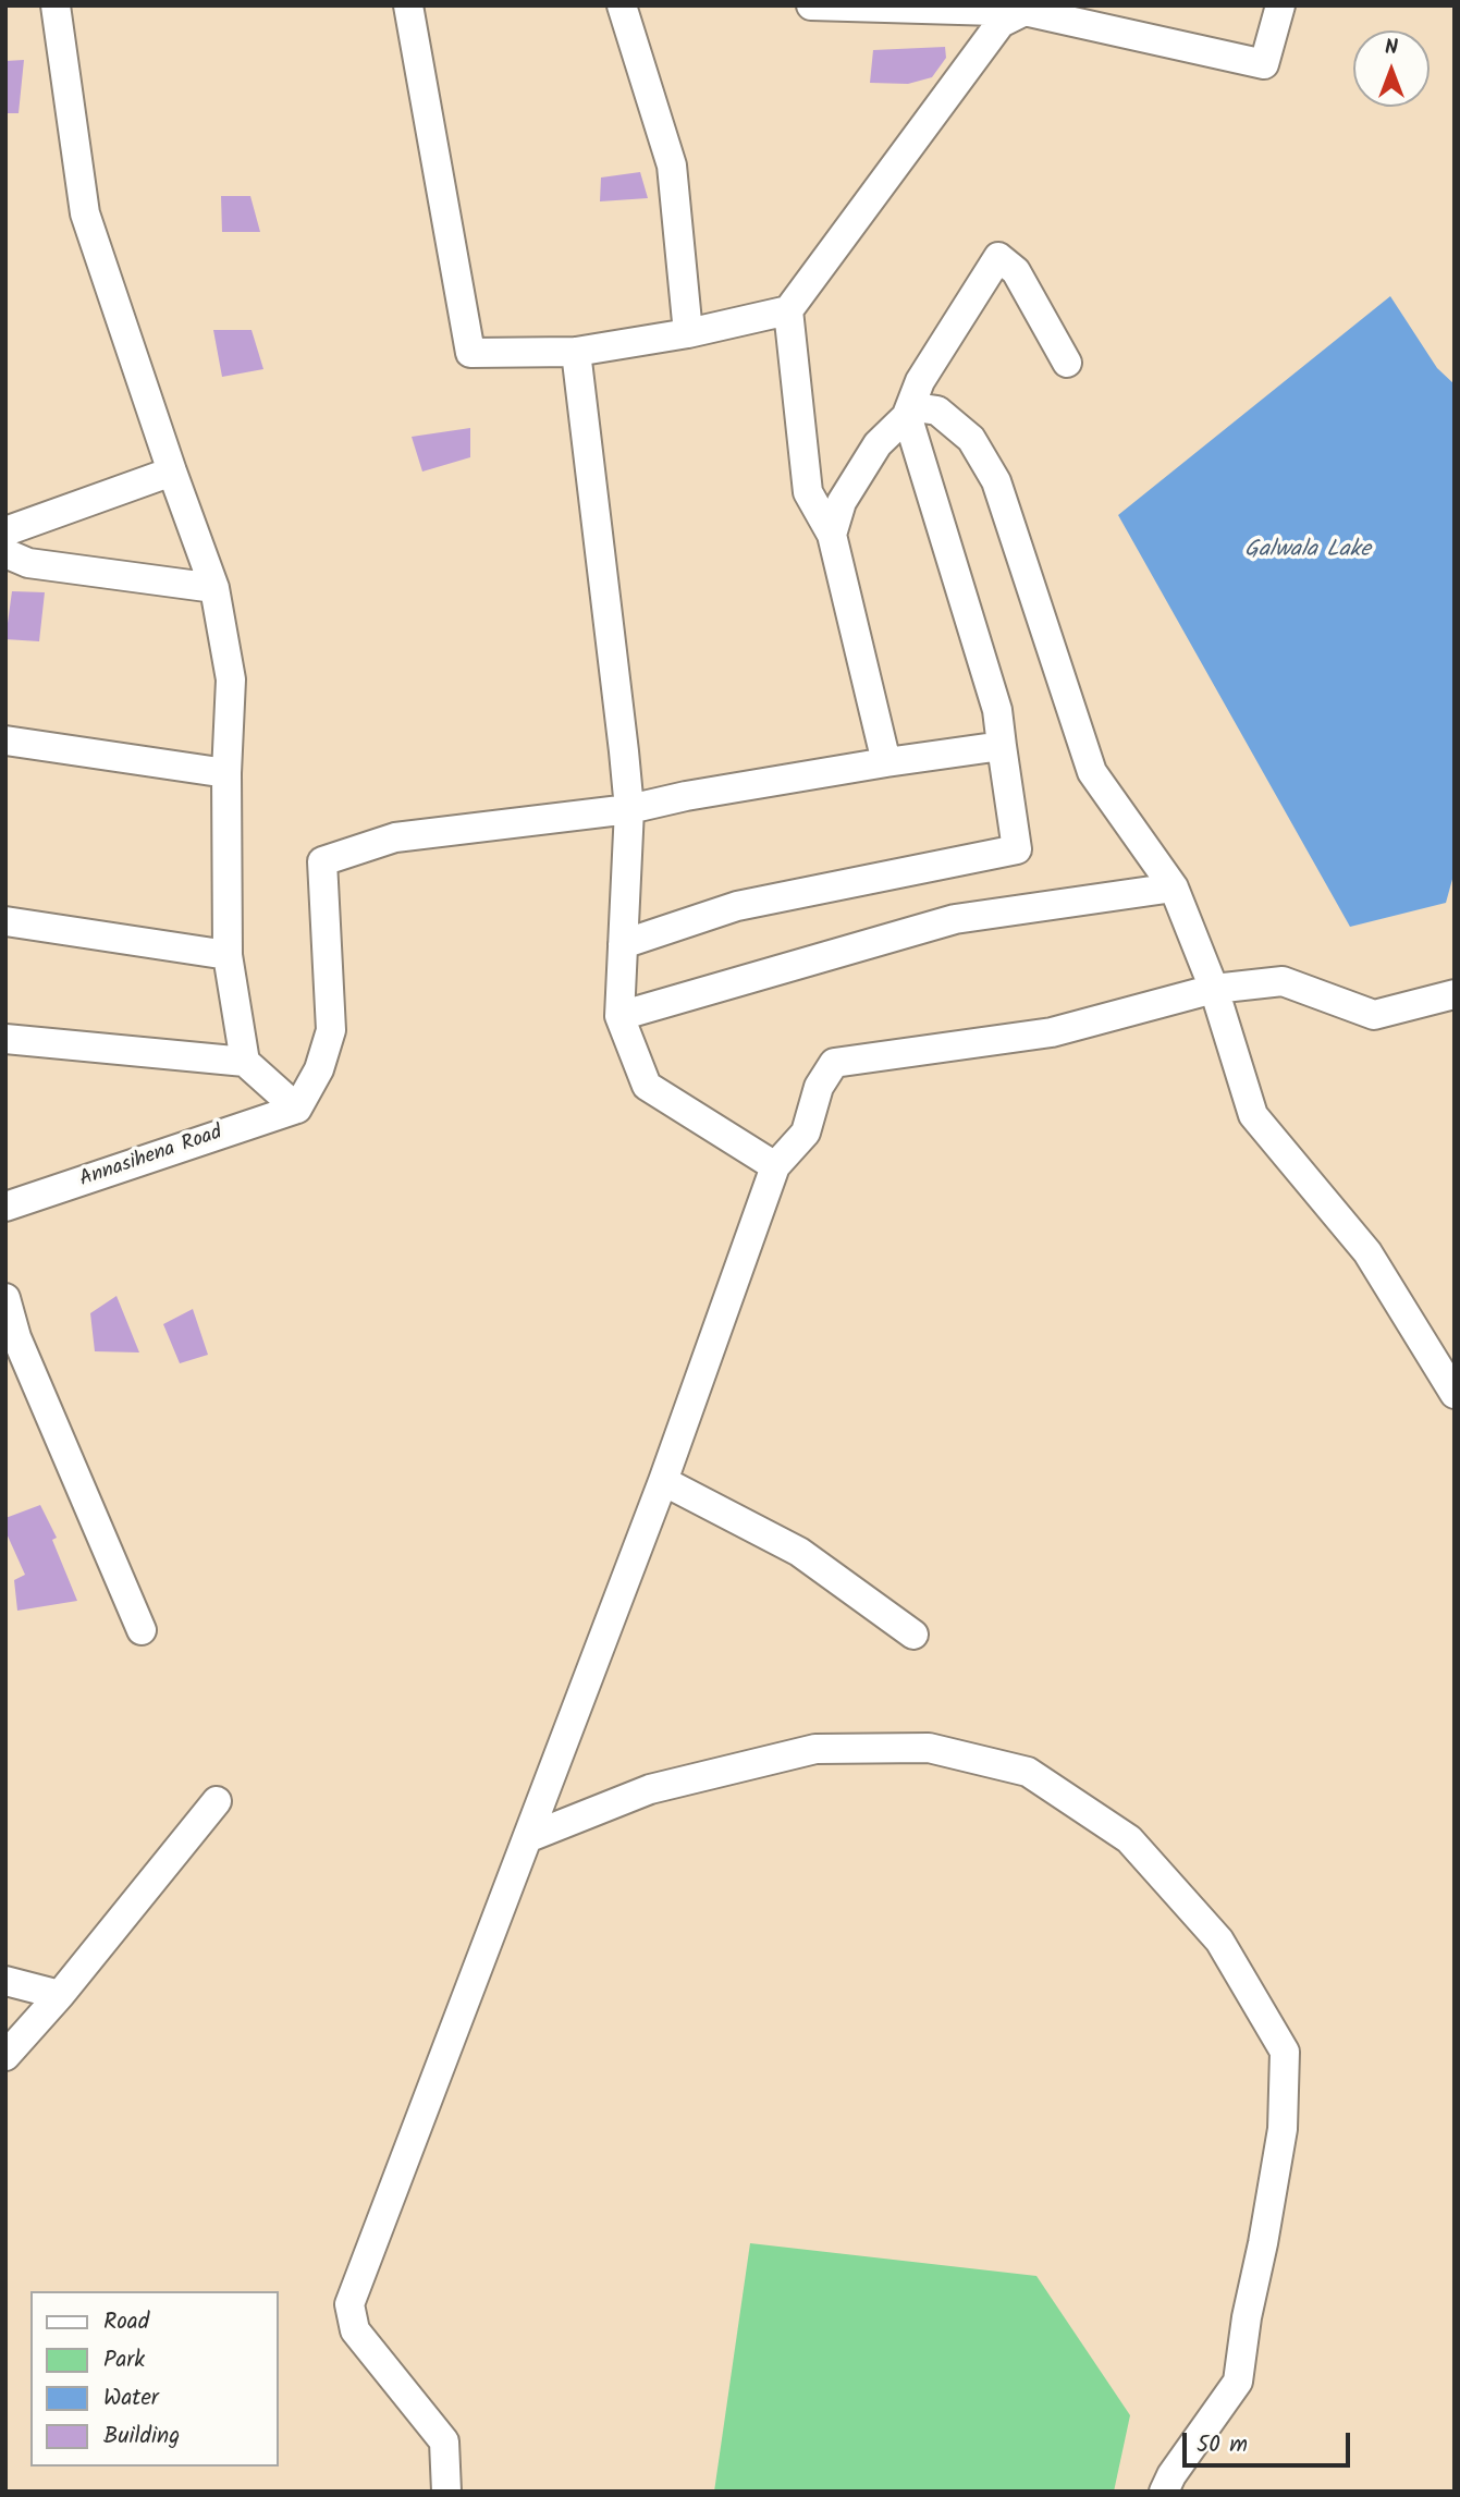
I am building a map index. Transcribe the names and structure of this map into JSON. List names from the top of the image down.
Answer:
{
  "streets": {
    "street": ["Annasihena Road"]
  },
  "water": ["Galwala Lake"],
  "legend": [
    "Road",
    "Park",
    "Water",
    "Building"
  ],
  "scale_bar": "50 m",
  "north": "top"
}
